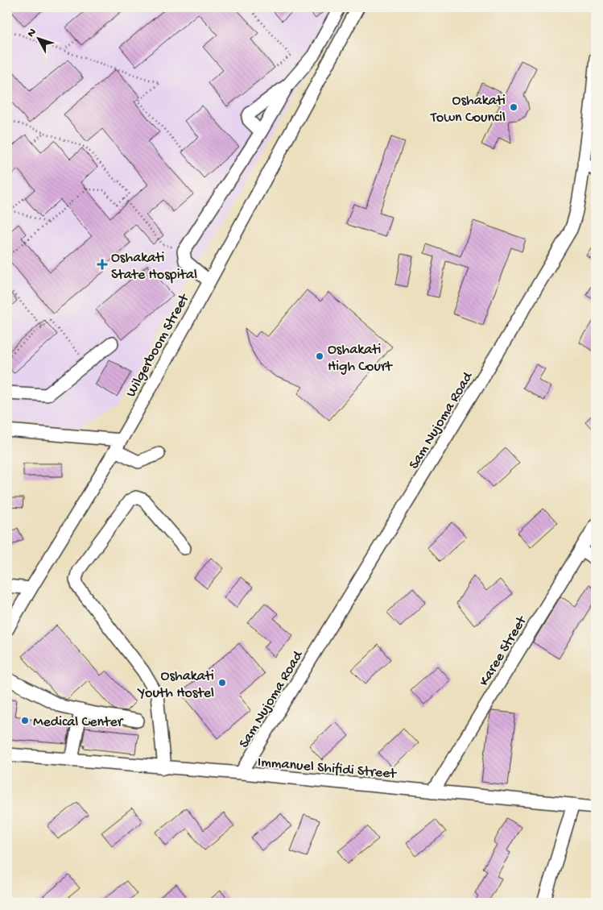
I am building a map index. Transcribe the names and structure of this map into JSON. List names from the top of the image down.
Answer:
{
  "streets": {
    "street": [
      "Wilgerboom Street",
      "Sam Nujoma Road",
      "Karee Street",
      "Immanuel Shifidi Street"
    ]
  },
  "crossings": [
    ["Sam Nujoma Road", "Immanuel Shifidi Street"],
    ["Karee Street", "Immanuel Shifidi Street"]
  ],
  "places": {
    "other": [
      "Oshakati Town Council",
      "Oshakati High Court",
      "Oshakati Youth Hostel",
      "Medical Center"
    ],
    "health": ["Oshakati State Hospital"]
  },
  "north": "top left"
}
